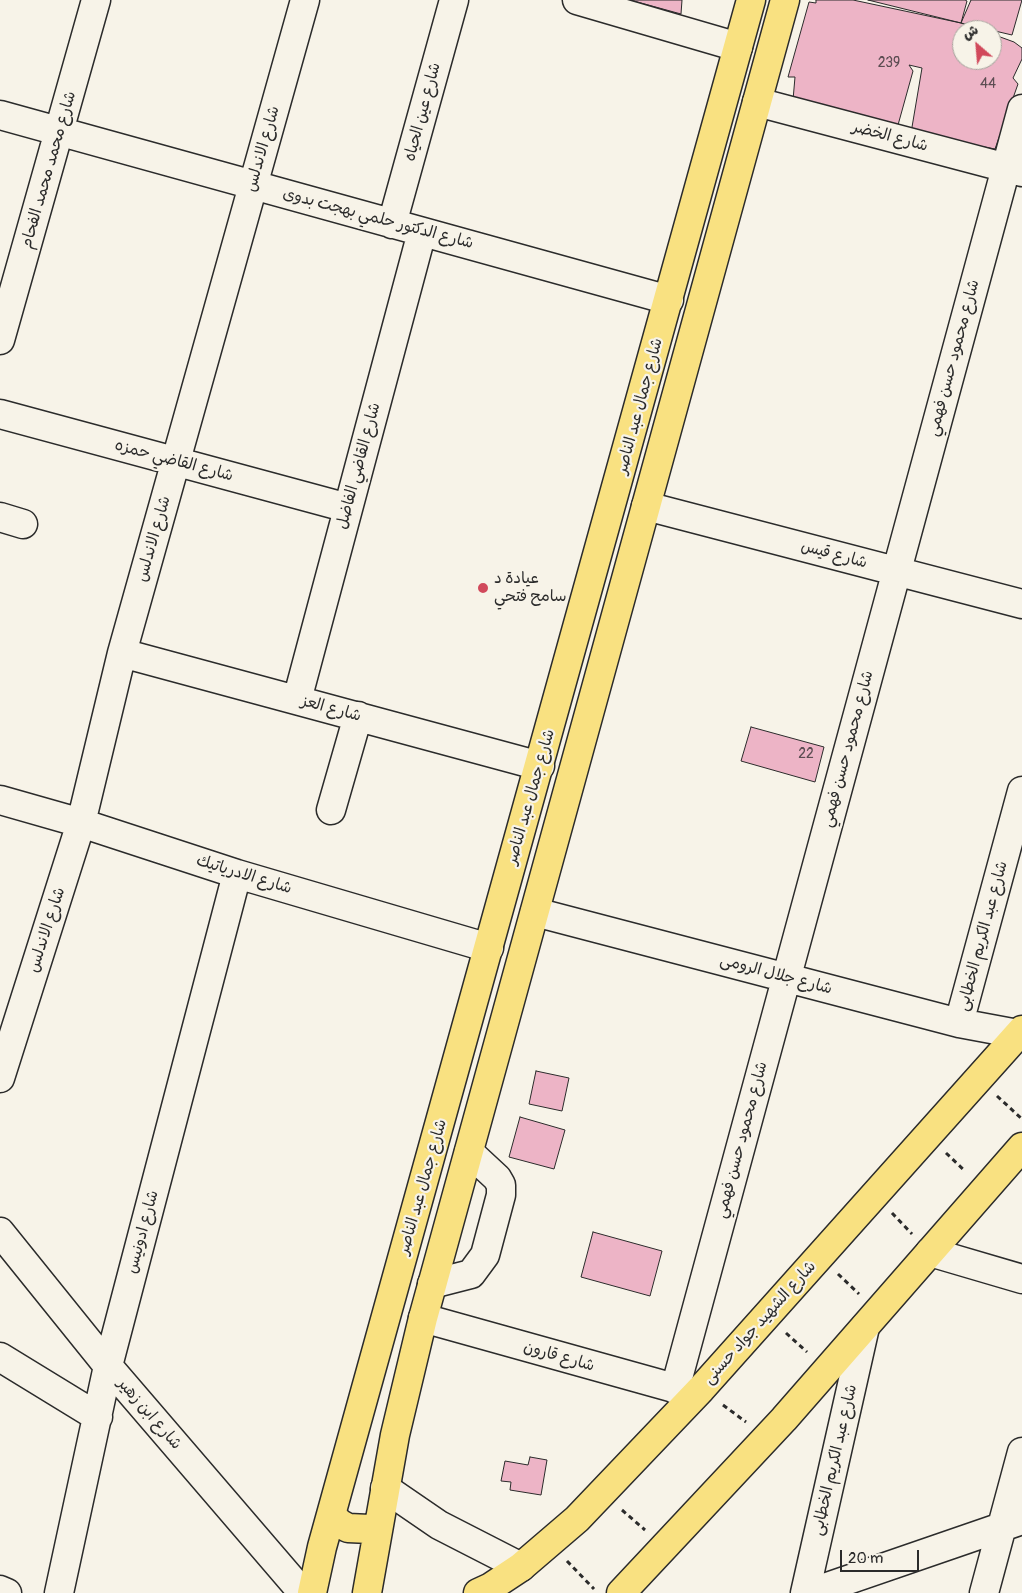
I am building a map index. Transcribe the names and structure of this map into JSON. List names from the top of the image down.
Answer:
{
  "streets": {
    "main road": ["شارع جمال عبد الناصر", "شارع الشهيد جواد حسنى"],
    "street": [
      "شارع عين الحياه",
      "شارع الخضر",
      "شارع الاندلس",
      "شارع محمد محمد الفحام",
      "شارع الدكتور حلمي بهجت بدوى",
      "شارع محمود حسن فهمي",
      "شارع القاضي حمزه",
      "شارع القاضي الفاضل",
      "شارع قيس",
      "شارع العز",
      "شارع الادرياتيك",
      "شارع عبد الكريم الخطابى",
      "شارع جلال الرومى",
      "شارع ادونيس",
      "شارع قارون",
      "شارع ابن زهير"
    ]
  },
  "crossings": [
    ["شارع عين الحياه", "شارع الدكتور حلمي بهجت بدوى"],
    ["شارع الخضر", "شارع محمود حسن فهمي"],
    ["شارع الخضر", "شارع جمال عبد الناصر"],
    ["شارع الاندلس", "شارع الدكتور حلمي بهجت بدوى"],
    ["شارع الاندلس", "شارع القاضي حمزه"],
    ["شارع الاندلس", "شارع العز"],
    ["شارع الاندلس", "شارع الادرياتيك"],
    ["شارع محمد محمد الفحام", "شارع الدكتور حلمي بهجت بدوى"],
    ["شارع الدكتور حلمي بهجت بدوى", "شارع جمال عبد الناصر"],
    ["شارع الدكتور حلمي بهجت بدوى", "شارع القاضي الفاضل"],
    ["شارع محمود حسن فهمي", "شارع قيس"],
    ["شارع محمود حسن فهمي", "شارع جلال الرومى"],
    ["شارع محمود حسن فهمي", "شارع الشهيد جواد حسنى"],
    ["شارع محمود حسن فهمي", "شارع قارون"],
    ["شارع جمال عبد الناصر", "شارع قيس"],
    ["شارع جمال عبد الناصر", "شارع العز"],
    ["شارع جمال عبد الناصر", "شارع الادرياتيك"],
    ["شارع جمال عبد الناصر", "شارع جلال الرومى"],
    ["شارع جمال عبد الناصر", "شارع قارون"],
    ["شارع القاضي حمزه", "شارع القاضي الفاضل"],
    ["شارع القاضي الفاضل", "شارع العز"],
    ["شارع الادرياتيك", "شارع ادونيس"],
    ["شارع عبد الكريم الخطابى", "شارع جلال الرومى"],
    ["شارع جلال الرومى", "شارع الشهيد جواد حسنى"],
    ["شارع ادونيس", "شارع ابن زهير"],
    ["شارع الشهيد جواد حسنى", "شارع قارون"]
  ],
  "places": ["عيادة د سامح فتحي"],
  "house_numbers": ["239", "44", "22"],
  "scale_bar": "20 m",
  "north": "top left"
}
